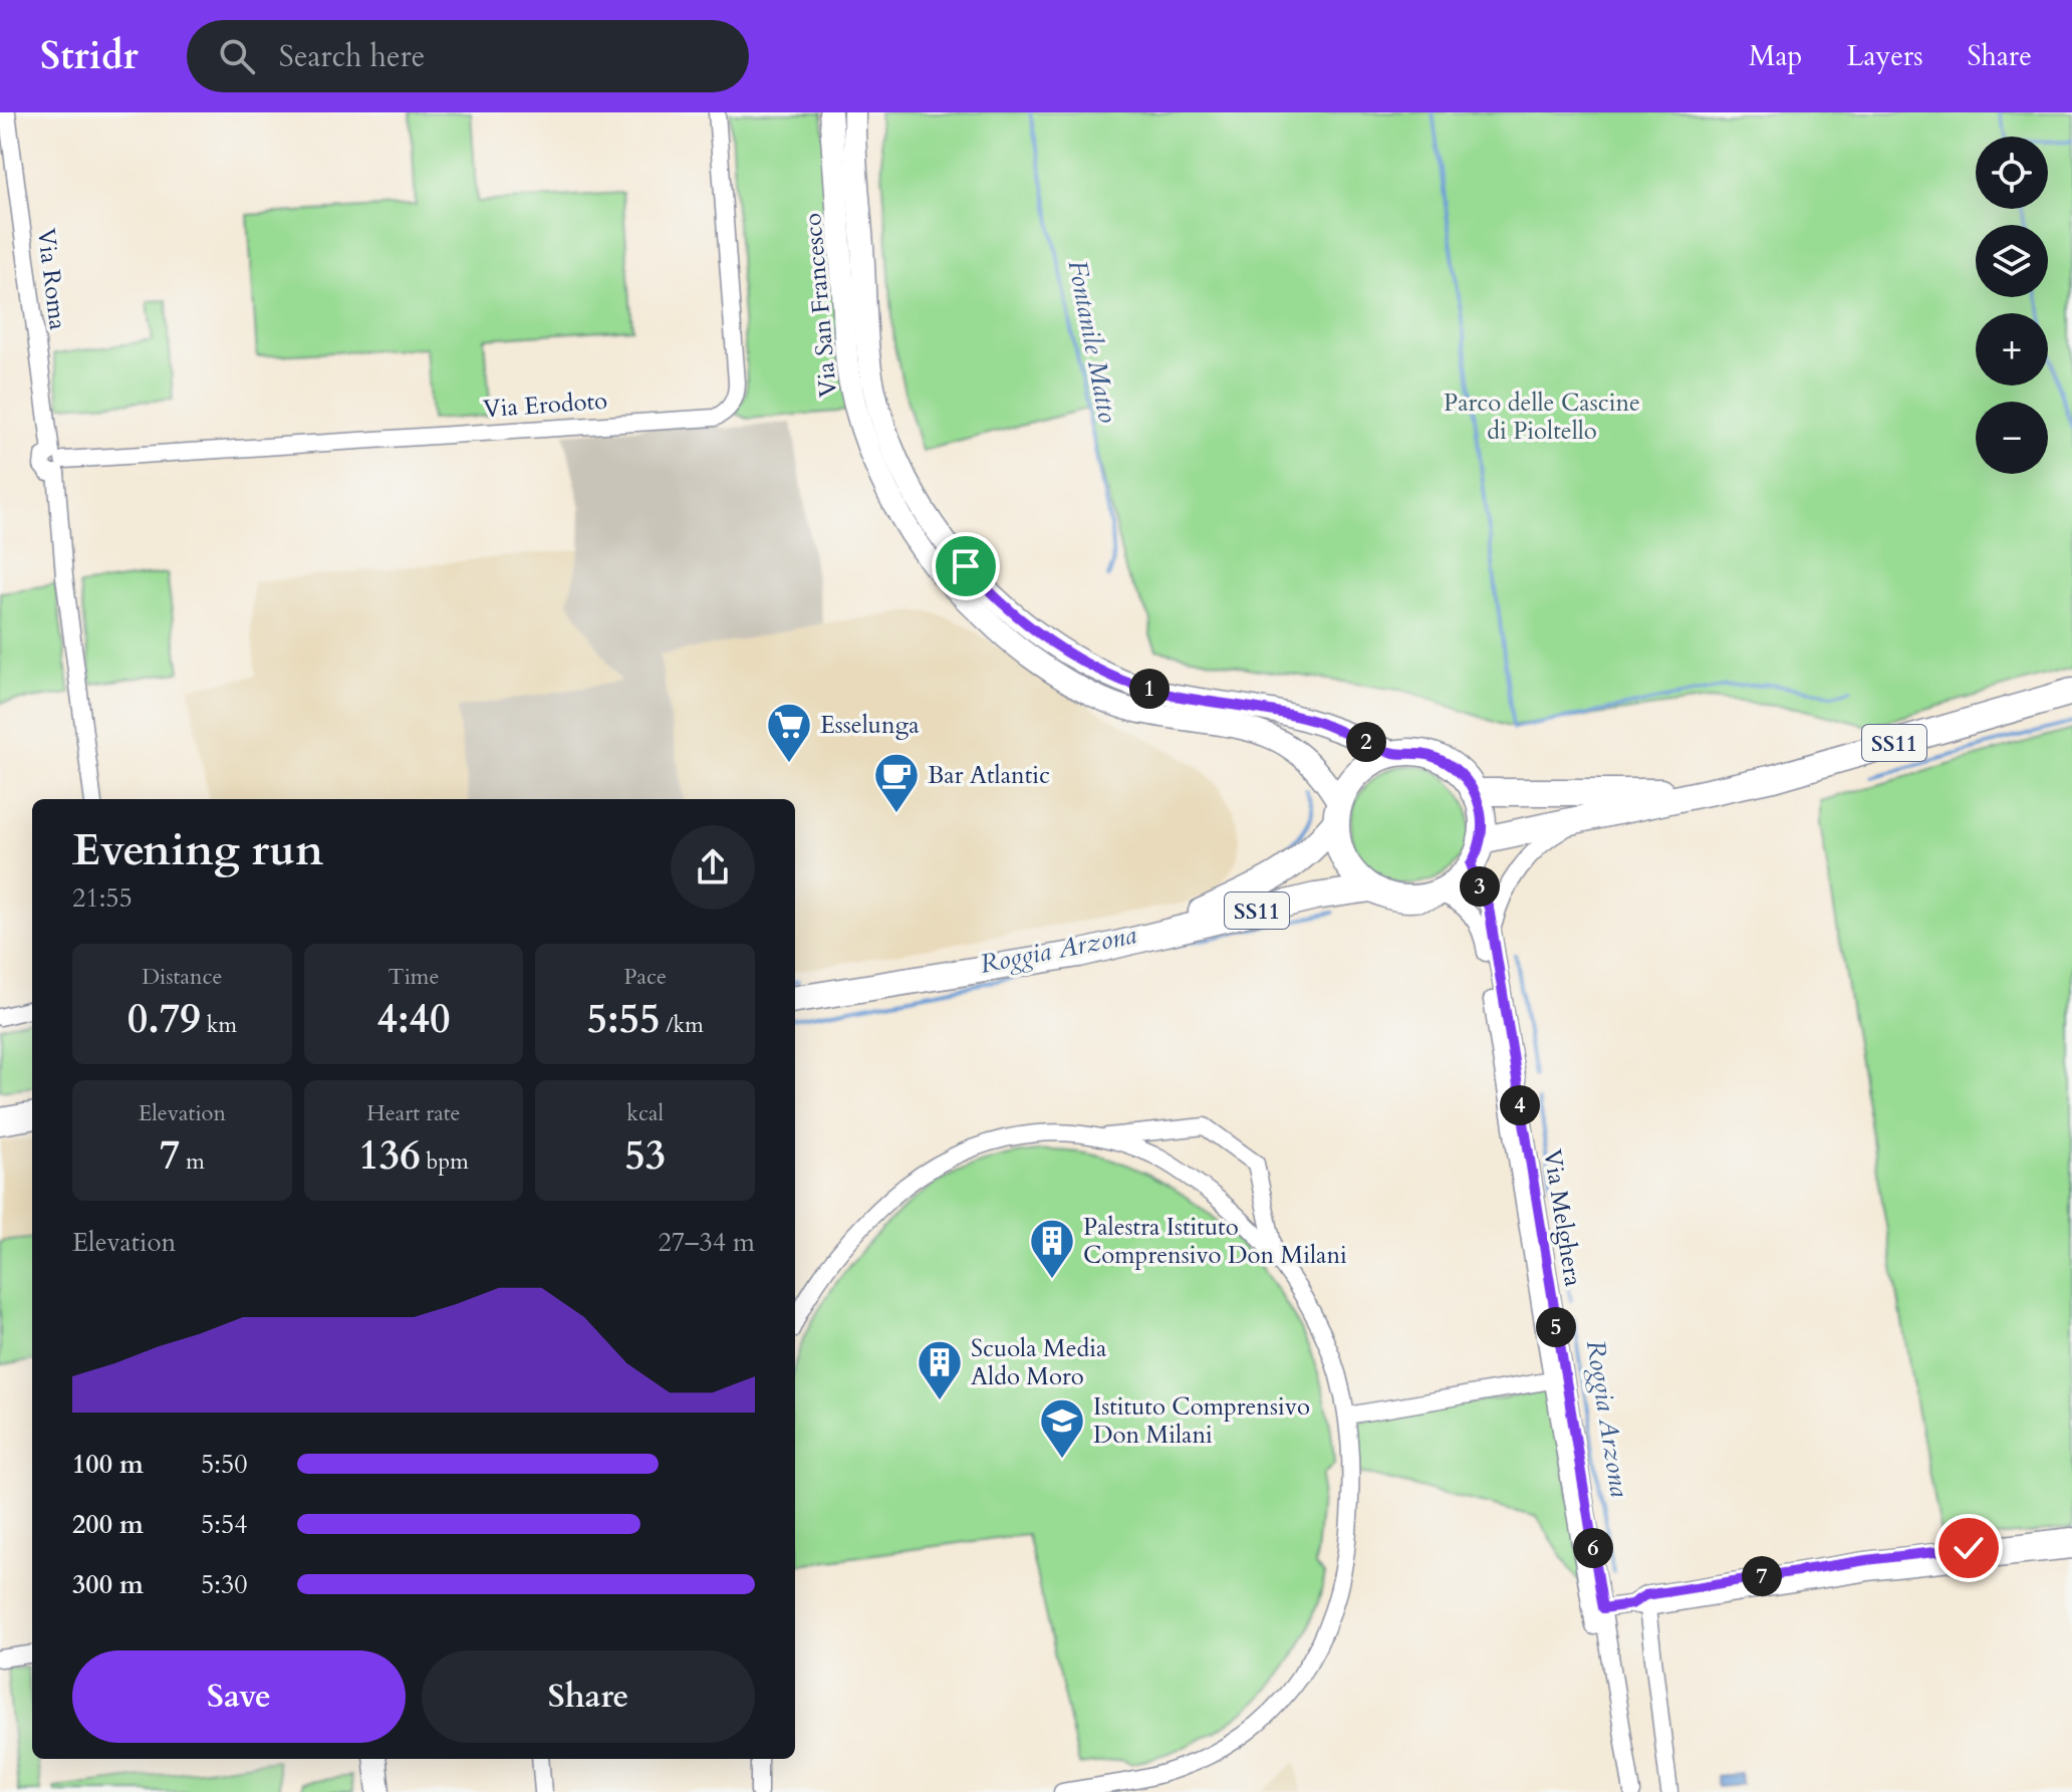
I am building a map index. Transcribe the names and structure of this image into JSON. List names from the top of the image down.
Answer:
{
  "streets": {
    "main road": ["SS11"],
    "street": [
      "Via Roma",
      "Via San Francesco",
      "Via Erodoto",
      "Via Melghera"
    ]
  },
  "crossings": [
    ["Via Roma", "Via Erodoto"],
    ["Via San Francesco", "SS11"],
    ["Via San Francesco", "Via Melghera"],
    ["SS11", "Via Melghera"]
  ],
  "water": ["Fontanile Matto", "Roggia Arzona"],
  "parks": ["Parco delle Cascine di Pioltello"],
  "places": {
    "supermarket": ["Esselunga"],
    "cafe": ["Bar Atlantic"],
    "building": ["Palestra Istituto Comprensivo Don Milani", "Scuola Media Aldo Moro"],
    "school or university": ["Istituto Comprensivo Don Milani"]
  },
  "page": {
    "header": "Stridr",
    "search": "Search here",
    "nav": ["Map", "Layers", "Share"],
    "map_buttons": ["+", "−"],
    "pins": [
      "1",
      "2",
      "3",
      "4",
      "5",
      "6",
      "7"
    ],
    "heading": ["Evening run", "21:55"],
    "stats": [
      ["Distance", "0.79 km"],
      ["Time", "4:40"],
      ["Pace", "5:55 /km"],
      ["Elevation", "7 m"],
      ["Heart rate", "136 bpm"],
      ["kcal", "53"]
    ],
    "chart": ["Elevation", "27–34 m"],
    "list": [
      {
        "name": "100 m",
        "note": "5:50"
      },
      {
        "name": "200 m",
        "note": "5:54"
      },
      {
        "name": "300 m",
        "note": "5:30"
      }
    ],
    "buttons": ["Save", "Share"]
  }
}
